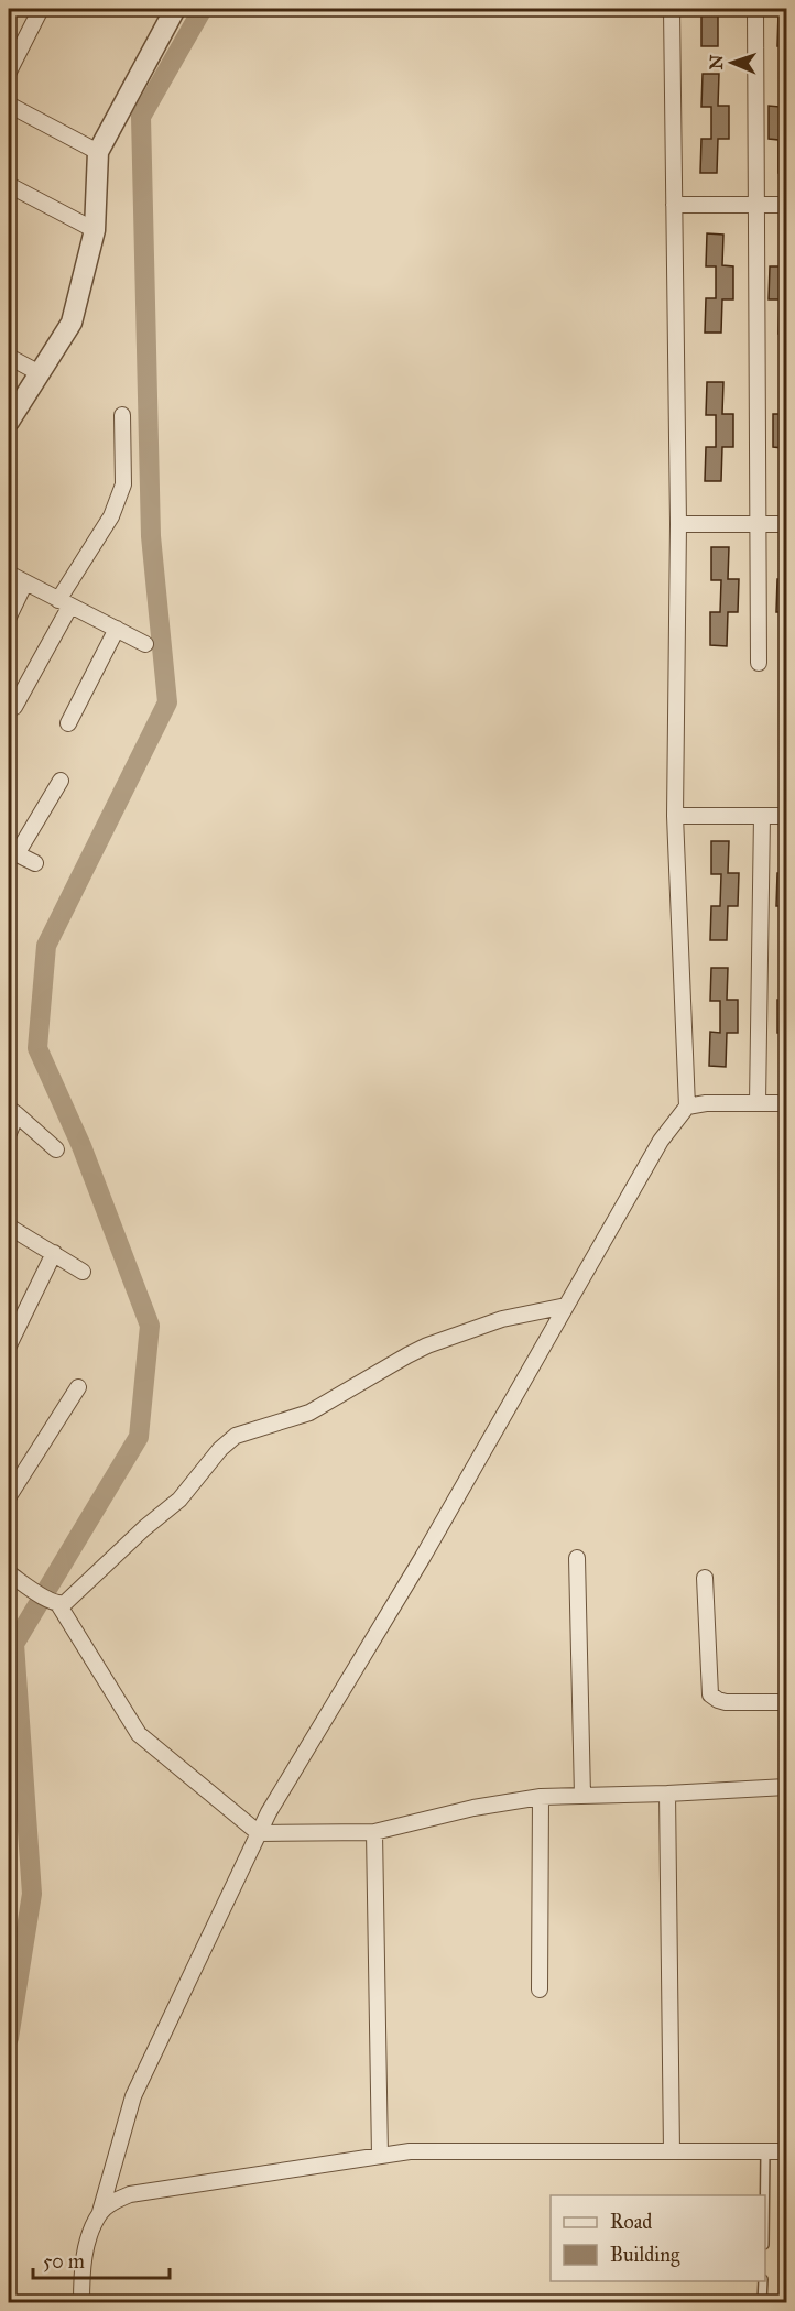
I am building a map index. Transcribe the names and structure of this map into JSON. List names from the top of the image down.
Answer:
{
  "legend": ["Road", "Building"],
  "scale_bar": "50 m",
  "north": "left"
}
